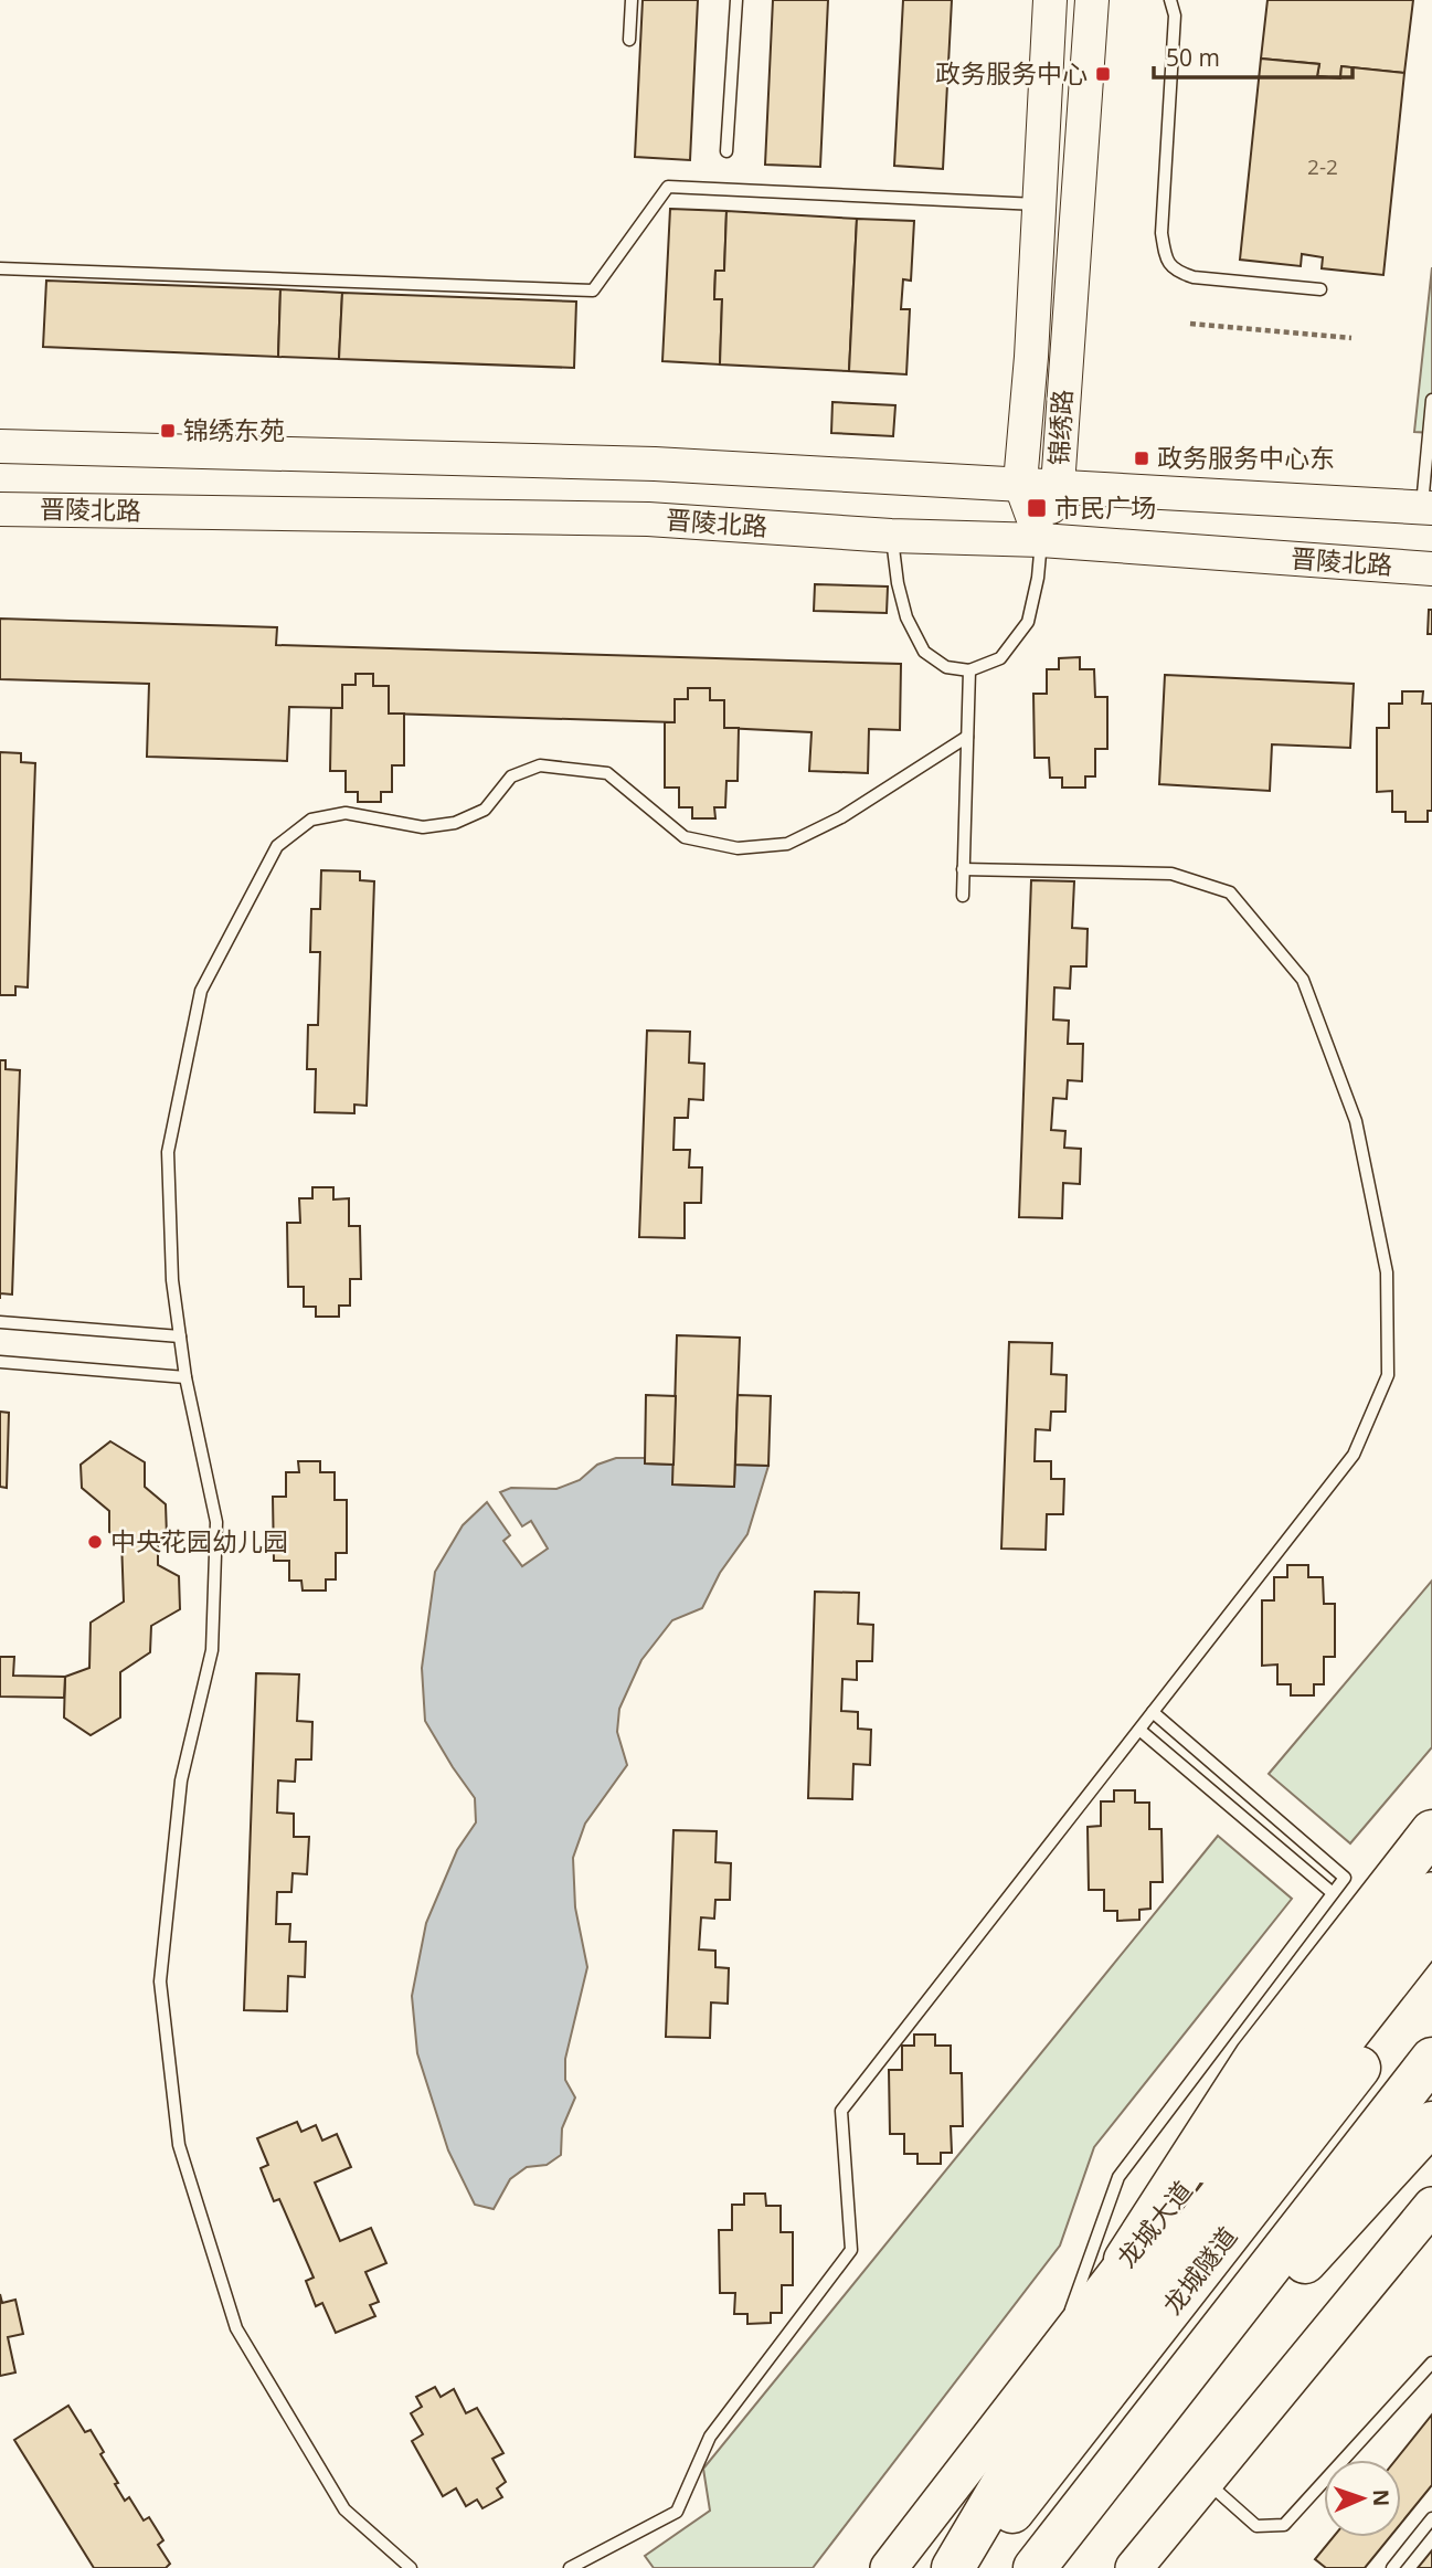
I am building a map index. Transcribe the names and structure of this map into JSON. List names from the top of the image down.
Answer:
{
  "streets": {
    "highway": ["龙城隧道"],
    "main road": ["锦绣路", "晋陵北路", "龙城大道"]
  },
  "crossings": [
    ["锦绣路", "晋陵北路"]
  ],
  "places": {
    "transit": [
      "政务服务中心",
      "锦绣东苑",
      "政务服务中心东",
      "市民广场"
    ],
    "other": ["中央花园幼儿园"]
  },
  "house_numbers": ["2-2"],
  "scale_bar": "50 m",
  "north": "right"
}
